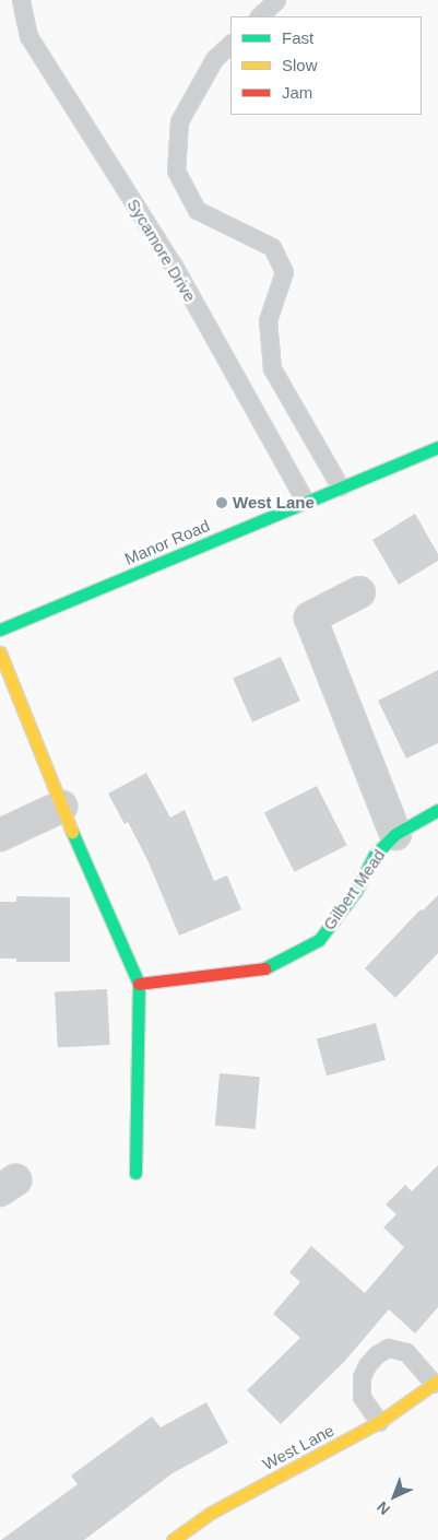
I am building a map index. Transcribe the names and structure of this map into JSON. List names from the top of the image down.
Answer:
{
  "streets": {
    "street": ["Manor Road", "Gilbert Mead", "West Lane"],
    "lane": ["Sycamore Drive"]
  },
  "crossings": [
    ["Sycamore Drive", "Manor Road"]
  ],
  "places": ["West Lane"],
  "legend": ["Fast", "Slow", "Jam"],
  "north": "bottom left"
}
